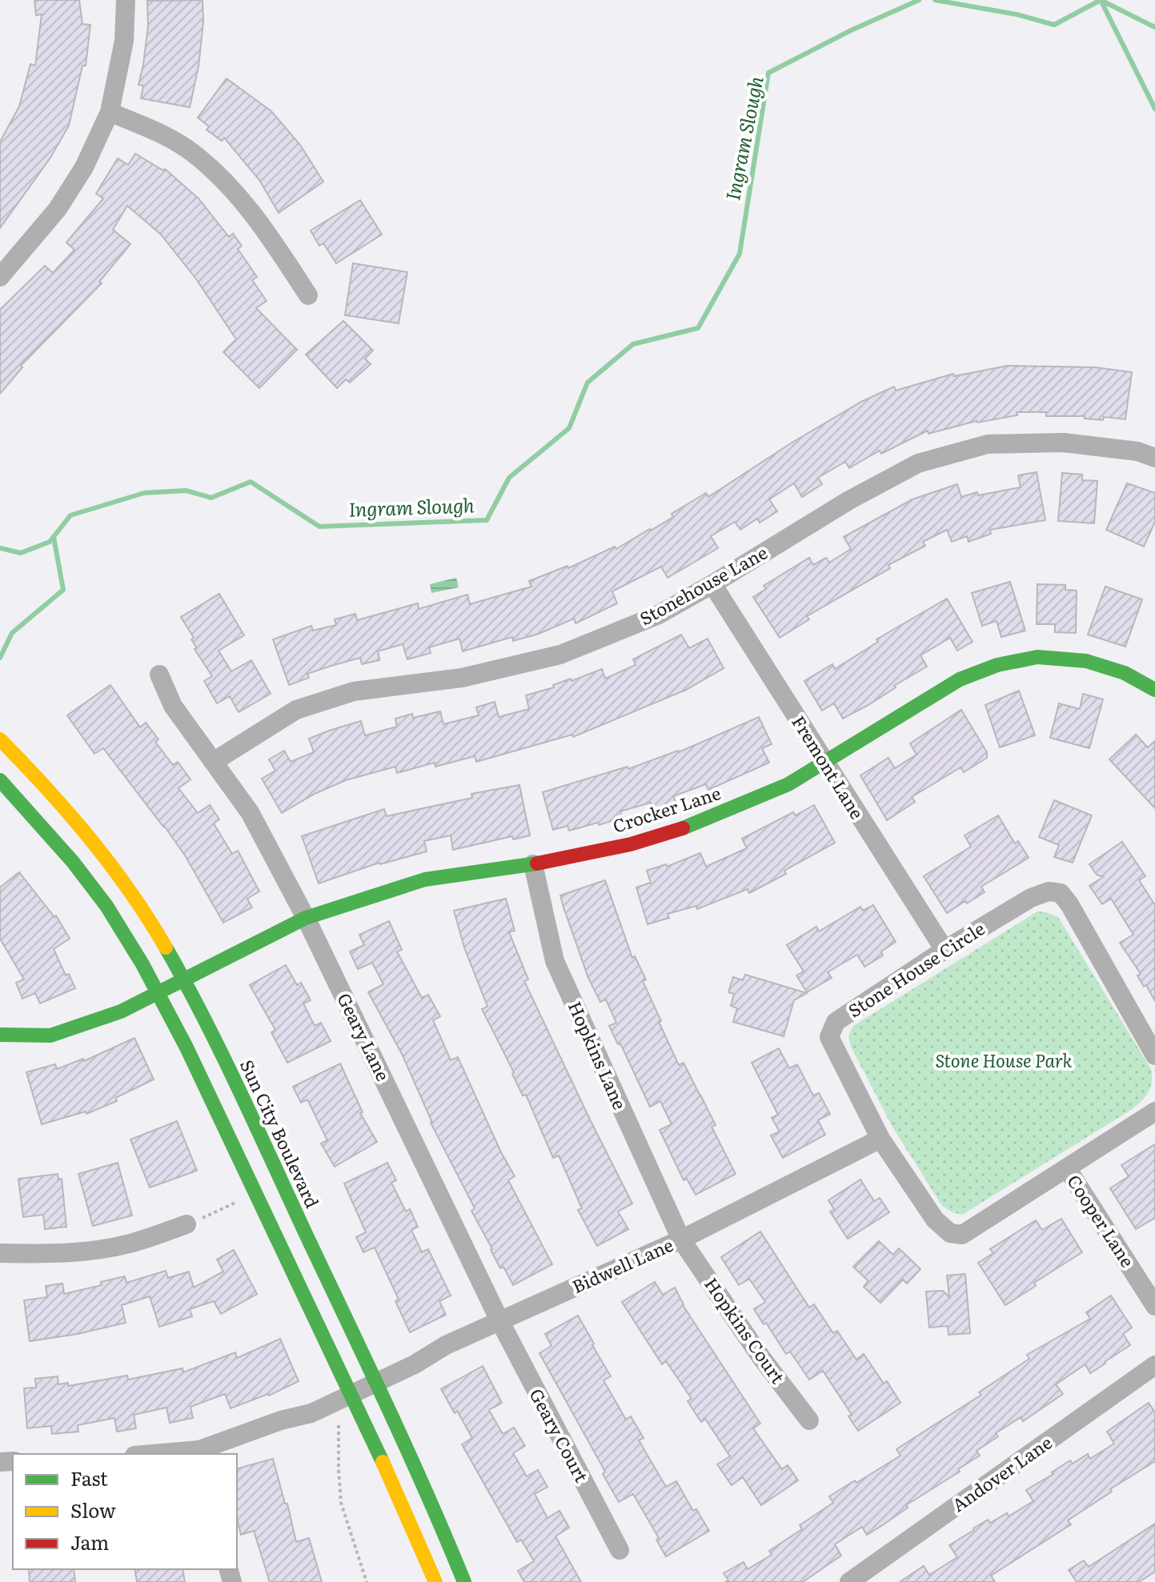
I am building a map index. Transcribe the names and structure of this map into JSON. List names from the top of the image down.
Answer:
{
  "streets": {
    "street": [
      "Stonehouse Lane",
      "Fremont Lane",
      "Crocker Lane",
      "Stone House Circle",
      "Geary Lane",
      "Hopkins Lane",
      "Sun City Boulevard",
      "Cooper Lane",
      "Bidwell Lane",
      "Hopkins Court",
      "Geary Court",
      "Andover Lane"
    ]
  },
  "crossings": [
    ["Stonehouse Lane", "Fremont Lane"],
    ["Stonehouse Lane", "Geary Lane"],
    ["Fremont Lane", "Crocker Lane"],
    ["Fremont Lane", "Stone House Circle"],
    ["Crocker Lane", "Geary Lane"],
    ["Crocker Lane", "Hopkins Lane"],
    ["Crocker Lane", "Sun City Boulevard"],
    ["Stone House Circle", "Cooper Lane"],
    ["Stone House Circle", "Bidwell Lane"],
    ["Geary Lane", "Bidwell Lane"],
    ["Geary Lane", "Geary Court"],
    ["Hopkins Lane", "Bidwell Lane"],
    ["Hopkins Lane", "Hopkins Court"],
    ["Sun City Boulevard", "Bidwell Lane"],
    ["Bidwell Lane", "Hopkins Court"],
    ["Bidwell Lane", "Geary Court"]
  ],
  "water": ["Ingram Slough"],
  "parks": ["Stone House Park"],
  "legend": ["Fast", "Slow", "Jam"]
}
